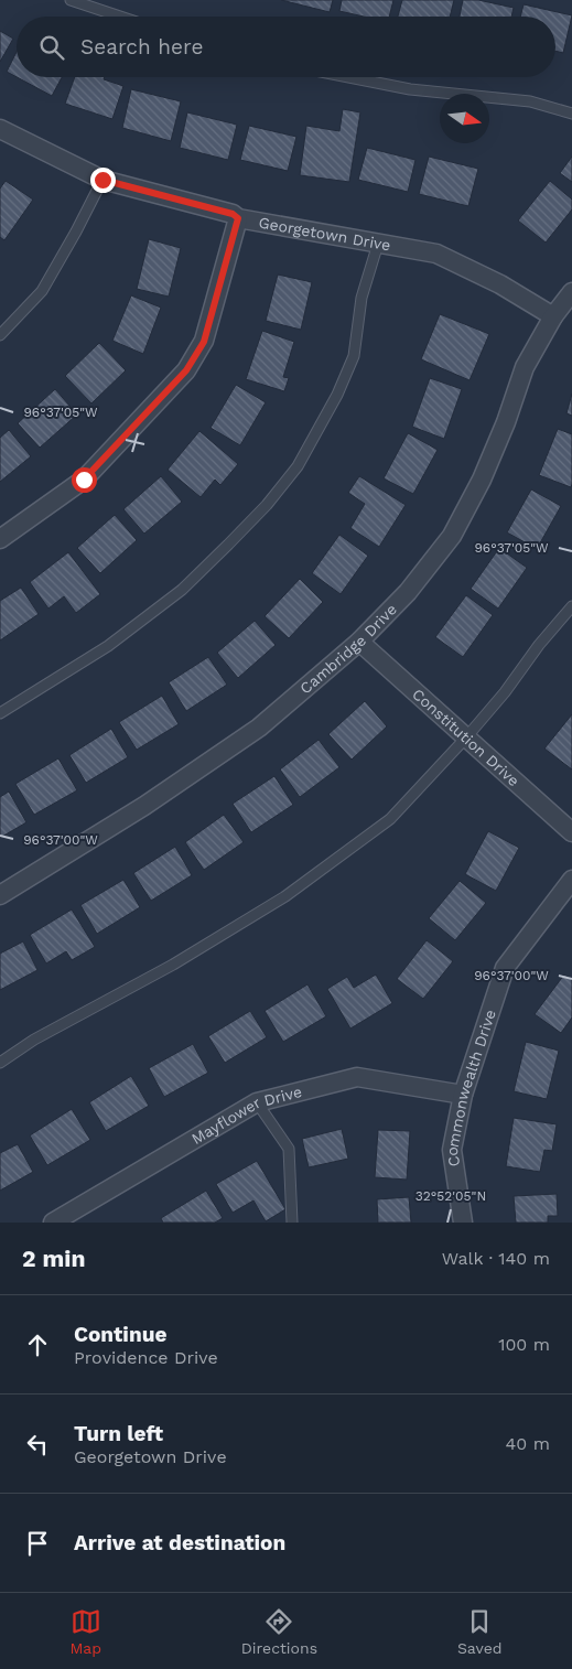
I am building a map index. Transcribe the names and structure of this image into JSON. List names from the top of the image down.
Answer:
{
  "streets": {
    "street": [
      "Georgetown Drive",
      "Cambridge Drive",
      "Constitution Drive",
      "Commonwealth Drive",
      "Mayflower Drive"
    ]
  },
  "crossings": [
    ["Georgetown Drive", "Cambridge Drive"],
    ["Cambridge Drive", "Constitution Drive"],
    ["Commonwealth Drive", "Mayflower Drive"]
  ],
  "north": "right",
  "page": {
    "search": "Search here",
    "heading": ["2 min", "Walk · 140 m"],
    "list": [
      ["Continue", "Providence Drive", "100 m"],
      ["Turn left", "Georgetown Drive", "40 m"],
      "Arrive at destination"
    ],
    "nav": ["Map", "Directions", "Saved"]
  },
  "coordinates": ["96°37'05\"W", "96°37'00\"W", "32°52'05\"N"]
}
